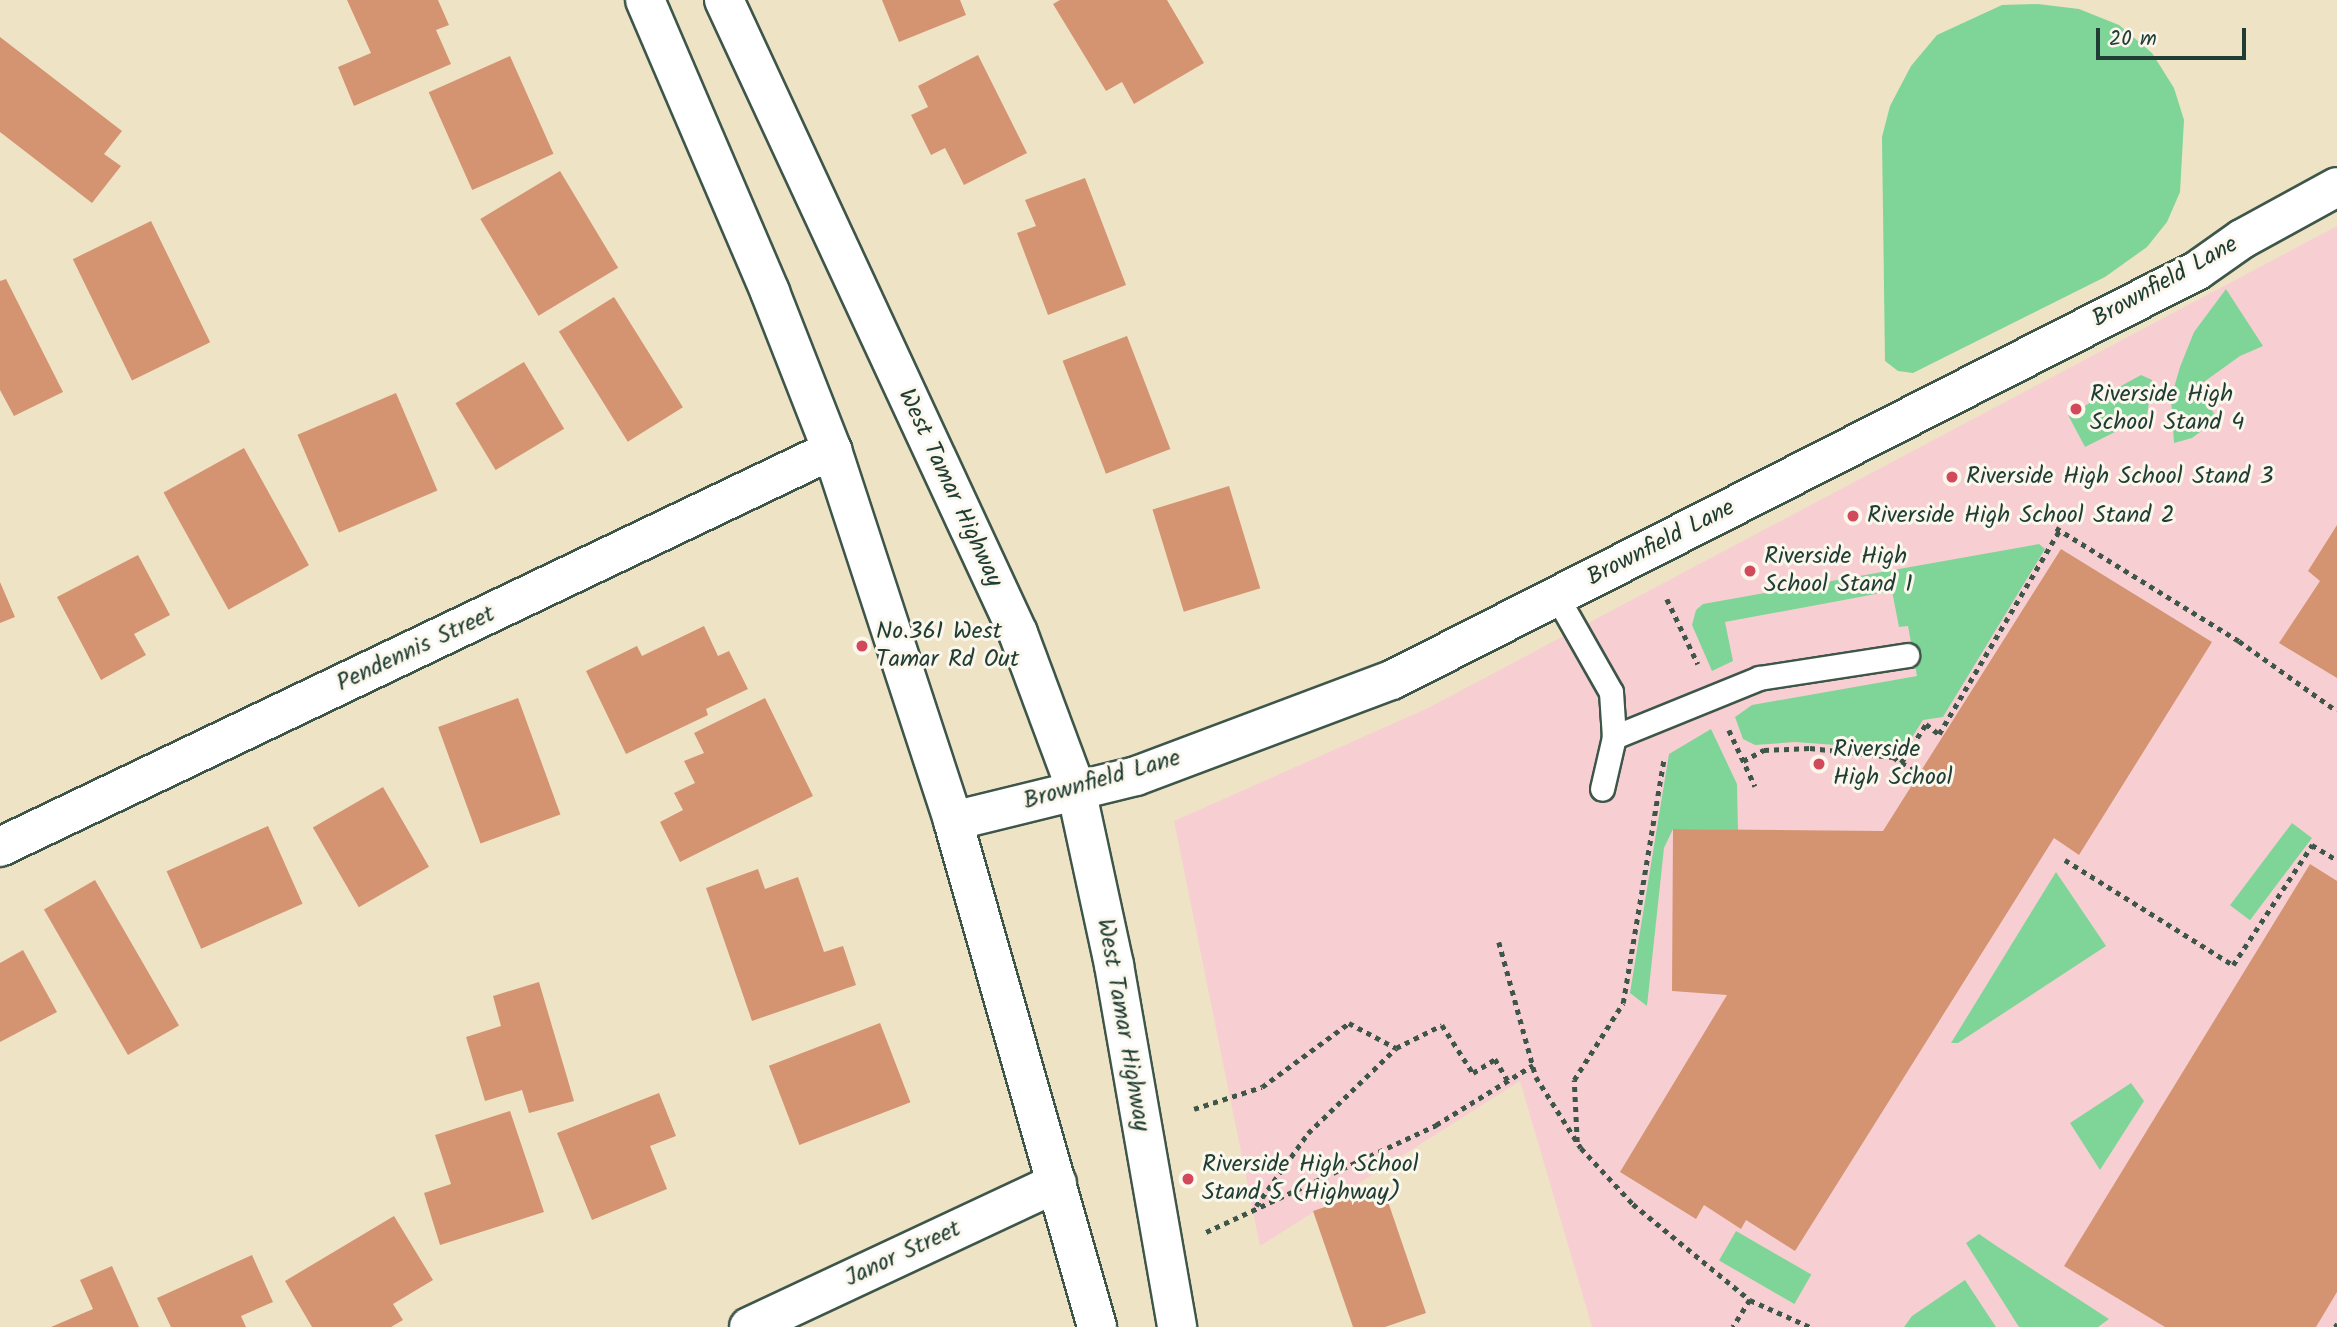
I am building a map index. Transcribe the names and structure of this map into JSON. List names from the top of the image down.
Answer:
{
  "streets": {
    "main road": [
      "Brownfield Lane",
      "West Tamar Highway",
      "Pendennis Street",
      "Janor Street"
    ]
  },
  "crossings": [
    ["Brownfield Lane", "West Tamar Highway"]
  ],
  "places": [
    "Riverside High School Stand 4",
    "Riverside High School Stand 3",
    "Riverside High School Stand 2",
    "Riverside High School Stand 1",
    "No.361 West Tamar Rd Out",
    "Riverside High School",
    "Riverside High School Stand 5 (Highway)"
  ],
  "scale_bar": "20 m"
}
